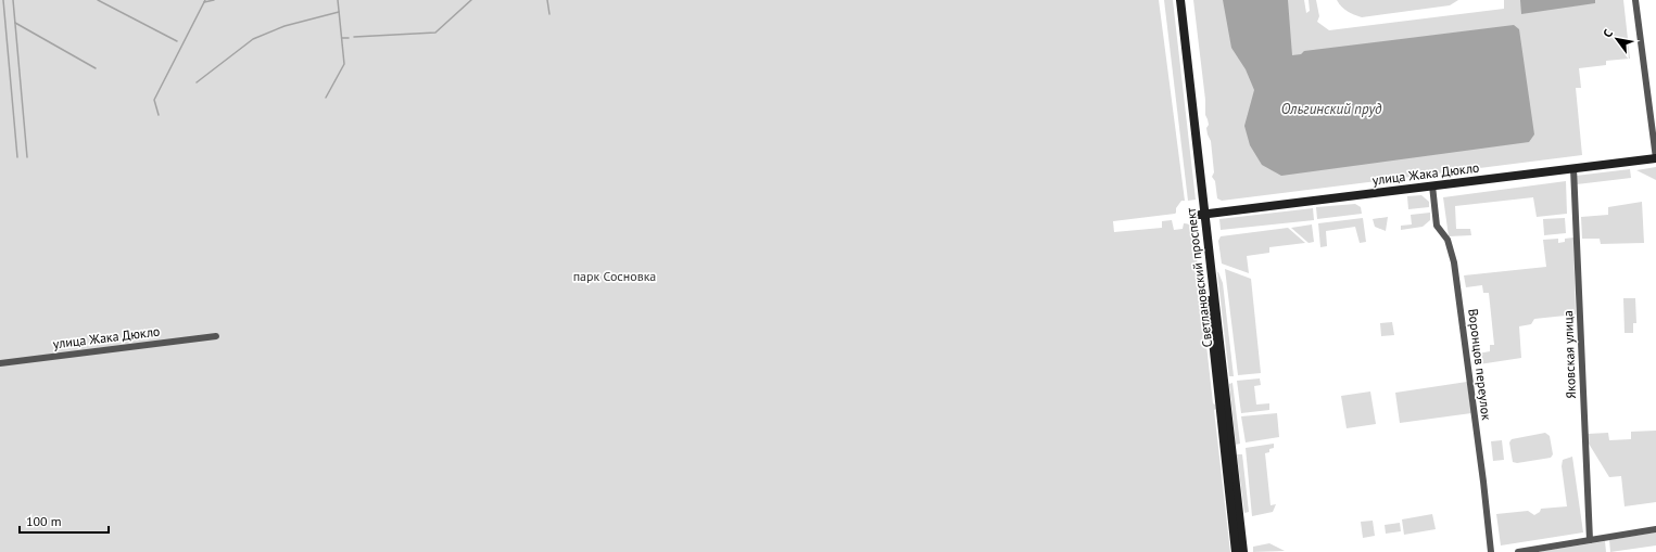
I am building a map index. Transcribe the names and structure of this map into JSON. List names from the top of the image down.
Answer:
{
  "streets": {
    "main road": ["улица Жака Дюкло", "Светлановский проспект"],
    "street": ["Яковская улица", "Воронцов переулок"]
  },
  "crossings": [
    ["улица Жака Дюкло", "Светлановский проспект"],
    ["улица Жака Дюкло", "Яковская улица"],
    ["улица Жака Дюкло", "Воронцов переулок"]
  ],
  "water": ["Ольгинский пруд"],
  "parks": ["парк Сосновка"],
  "scale_bar": "100 m",
  "north": "top left"
}
